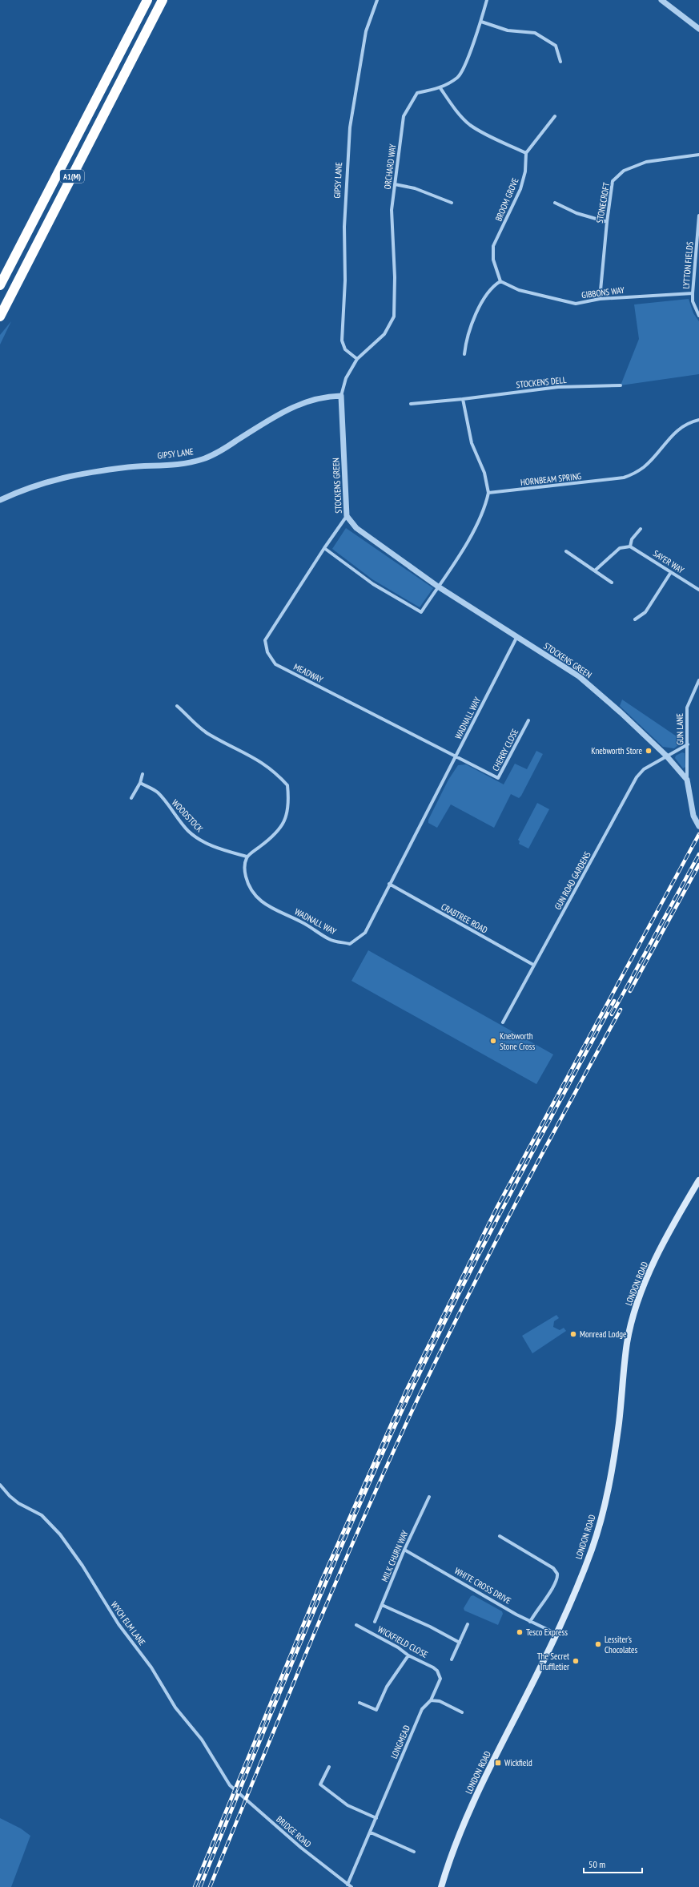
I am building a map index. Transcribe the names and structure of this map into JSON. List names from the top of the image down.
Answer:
{
  "streets": {
    "highway": ["A1(M)"],
    "main road": ["LONDON ROAD"],
    "street": [
      "ORCHARD WAY",
      "GIPSY LANE",
      "BROOM GROVE",
      "STONECROFT",
      "LYTTON FIELDS",
      "GIBBONS WAY",
      "STOCKENS DELL",
      "HORNBEAM SPRING",
      "STOCKENS GREEN",
      "SAYER WAY",
      "MEADWAY",
      "WADNALL WAY",
      "GUN LANE",
      "CHERRY CLOSE",
      "WOODSTOCK",
      "GUN ROAD GARDENS",
      "CRABTREE ROAD",
      "MILK CHURN WAY",
      "WHITE CROSS DRIVE",
      "WYCH ELM LANE",
      "WICKFIELD CLOSE",
      "LONGMEAD",
      "BRIDGE ROAD"
    ]
  },
  "crossings": [
    ["ORCHARD WAY", "GIPSY LANE"],
    ["ORCHARD WAY", "STOCKENS GREEN"],
    ["GIPSY LANE", "STOCKENS GREEN"],
    ["BROOM GROVE", "GIBBONS WAY"],
    ["STONECROFT", "GIBBONS WAY"],
    ["LYTTON FIELDS", "GIBBONS WAY"],
    ["STOCKENS GREEN", "MEADWAY"],
    ["STOCKENS GREEN", "WADNALL WAY"],
    ["STOCKENS GREEN", "GUN LANE"],
    ["STOCKENS GREEN", "GUN ROAD GARDENS"],
    ["MEADWAY", "WADNALL WAY"],
    ["MEADWAY", "CHERRY CLOSE"],
    ["WADNALL WAY", "CHERRY CLOSE"],
    ["WADNALL WAY", "WOODSTOCK"],
    ["WADNALL WAY", "CRABTREE ROAD"],
    ["GUN LANE", "GUN ROAD GARDENS"],
    ["GUN ROAD GARDENS", "CRABTREE ROAD"],
    ["LONDON ROAD", "WHITE CROSS DRIVE"],
    ["MILK CHURN WAY", "WHITE CROSS DRIVE"],
    ["WYCH ELM LANE", "BRIDGE ROAD"],
    ["WICKFIELD CLOSE", "LONGMEAD"],
    ["LONGMEAD", "BRIDGE ROAD"]
  ],
  "places": {
    "other": [
      "Knebworth Store",
      "Knebworth Stone Cross",
      "Monread Lodge",
      "Tesco Express",
      "Lessiter's Chocolates",
      "The Secret Truffletier"
    ],
    "transit": ["Wickfield"]
  },
  "scale_bar": "50 m"
}
